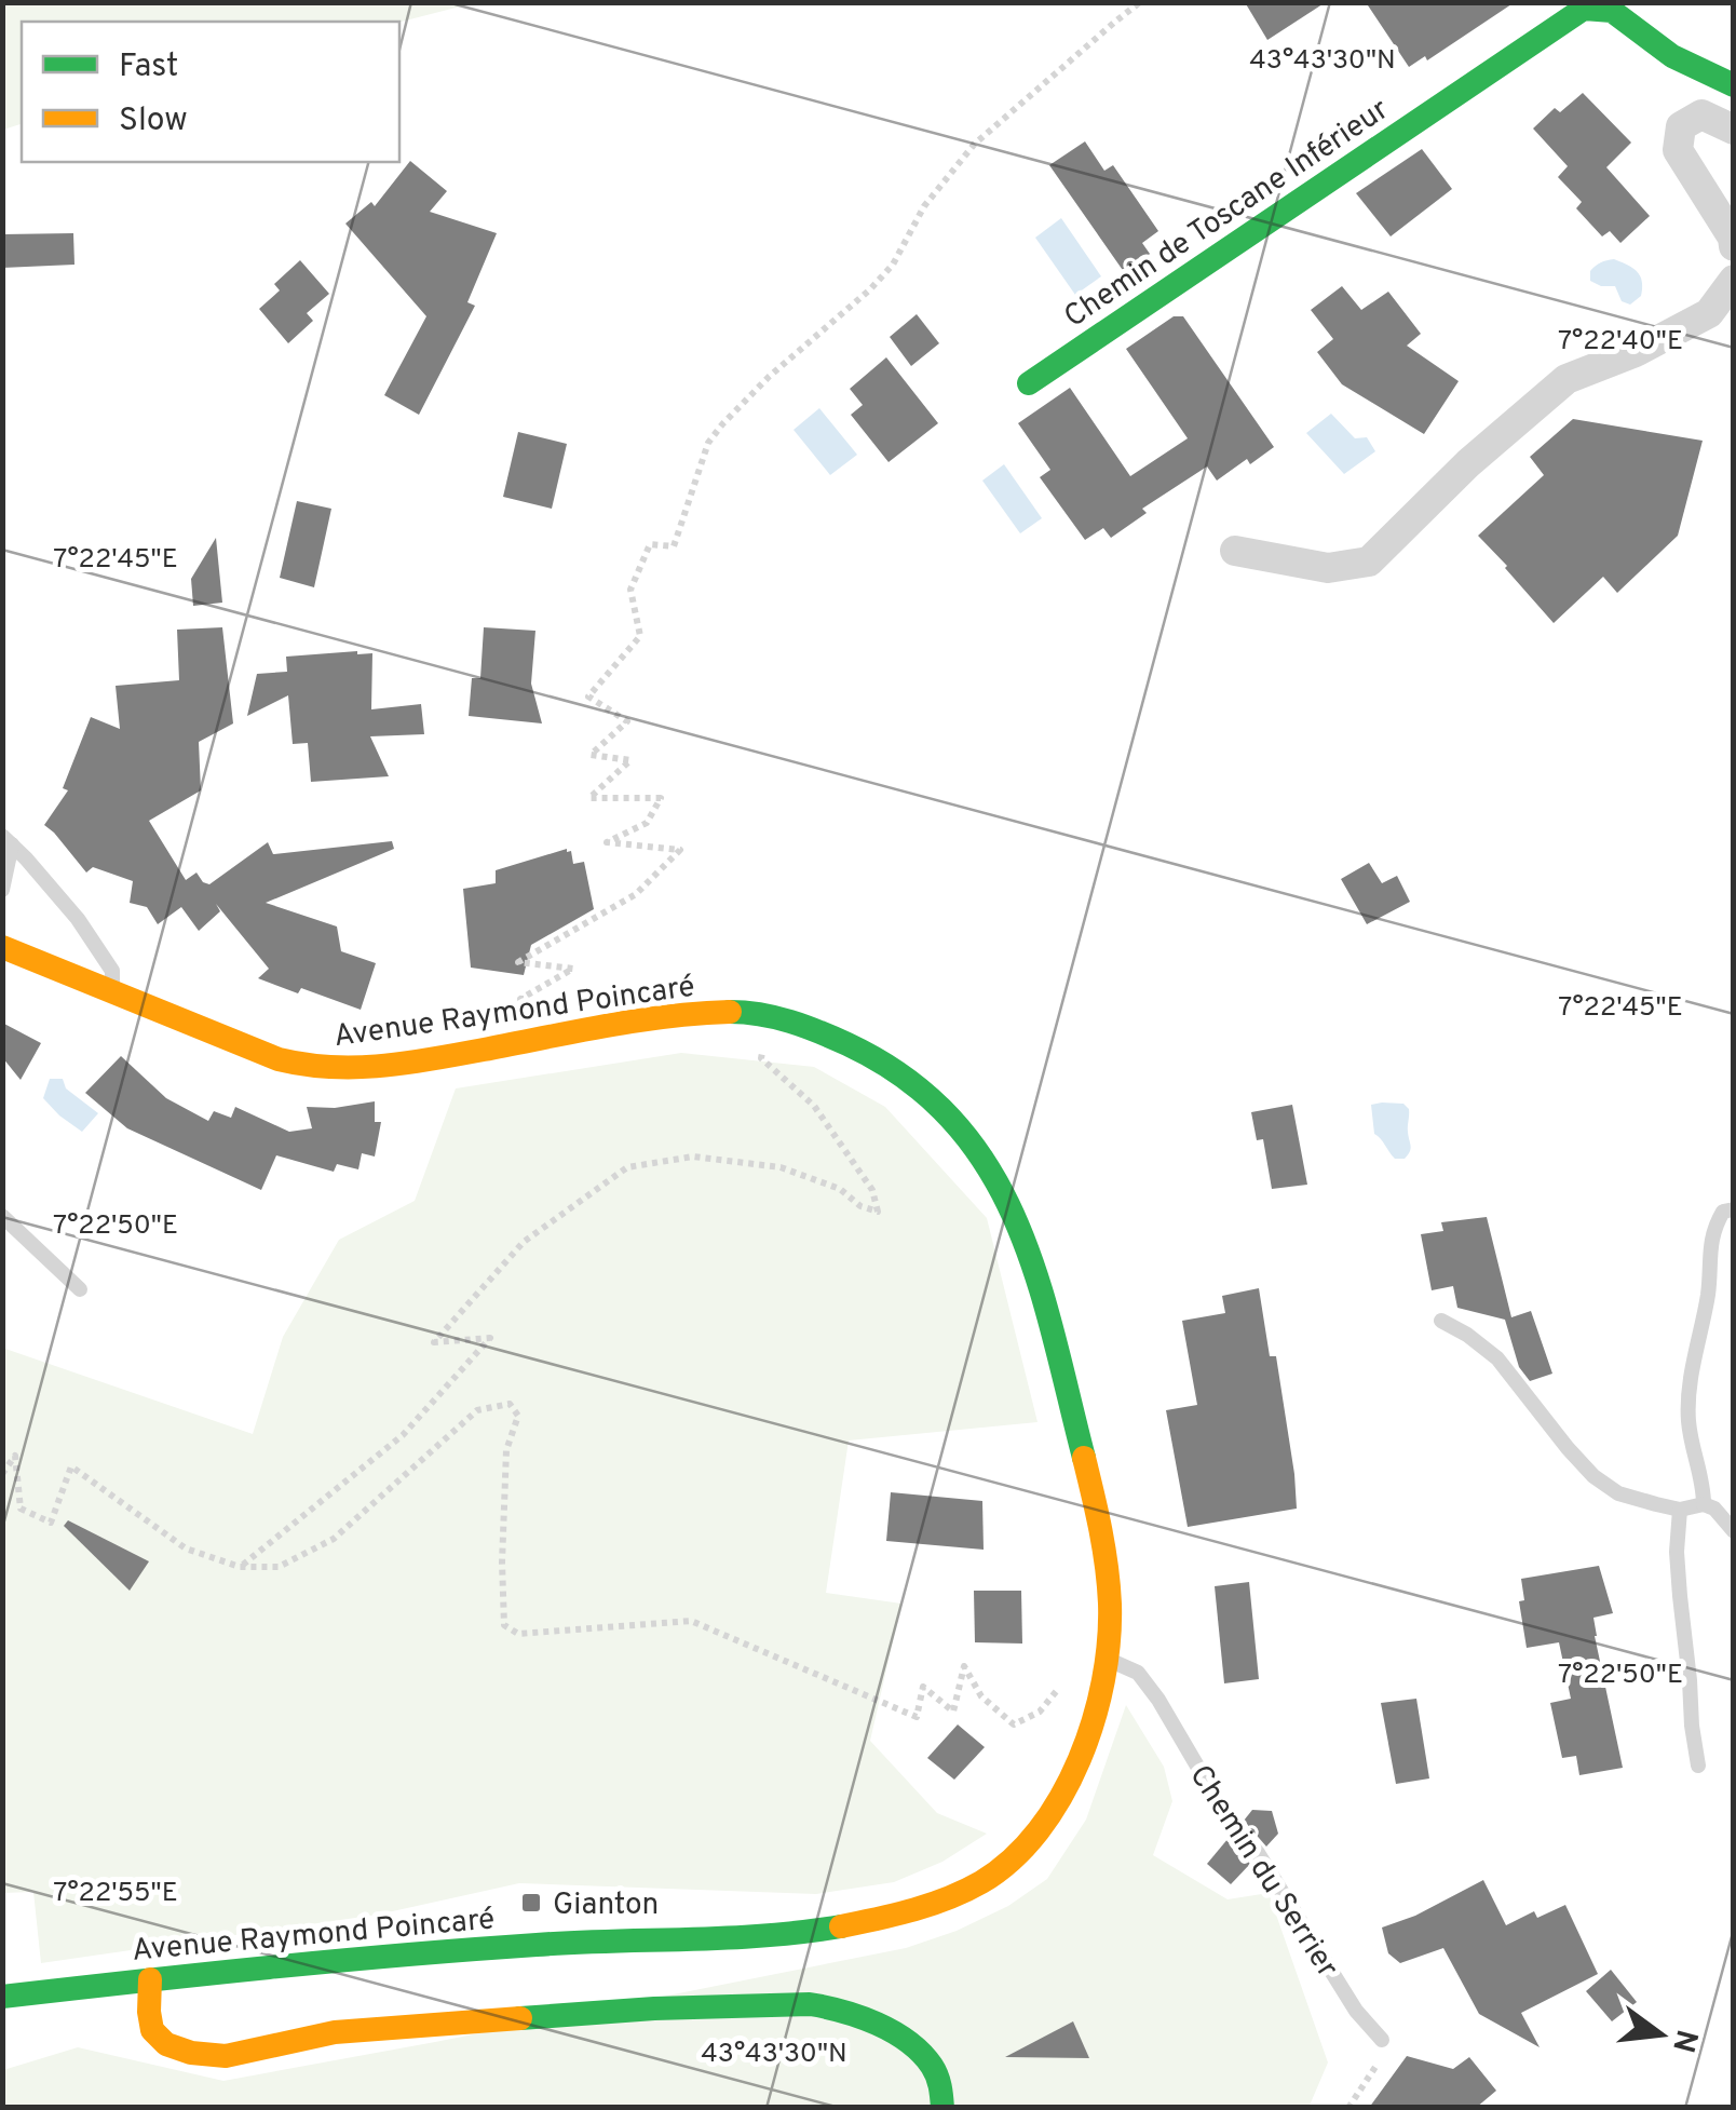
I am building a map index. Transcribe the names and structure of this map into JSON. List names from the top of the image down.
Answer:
{
  "streets": {
    "main road": ["Chemin de Toscane Inférieur", "Avenue Raymond Poincaré"],
    "lane": ["Chemin du Serrier"]
  },
  "crossings": [
    ["Avenue Raymond Poincaré", "Chemin du Serrier"]
  ],
  "places": {
    "transit": ["Gianton"]
  },
  "legend": ["Fast", "Slow"],
  "north": "right",
  "coordinates": [
    "43°43'30\"N",
    "7°22'40\"E",
    "7°22'45\"E",
    "7°22'50\"E",
    "7°22'55\"E"
  ]
}
